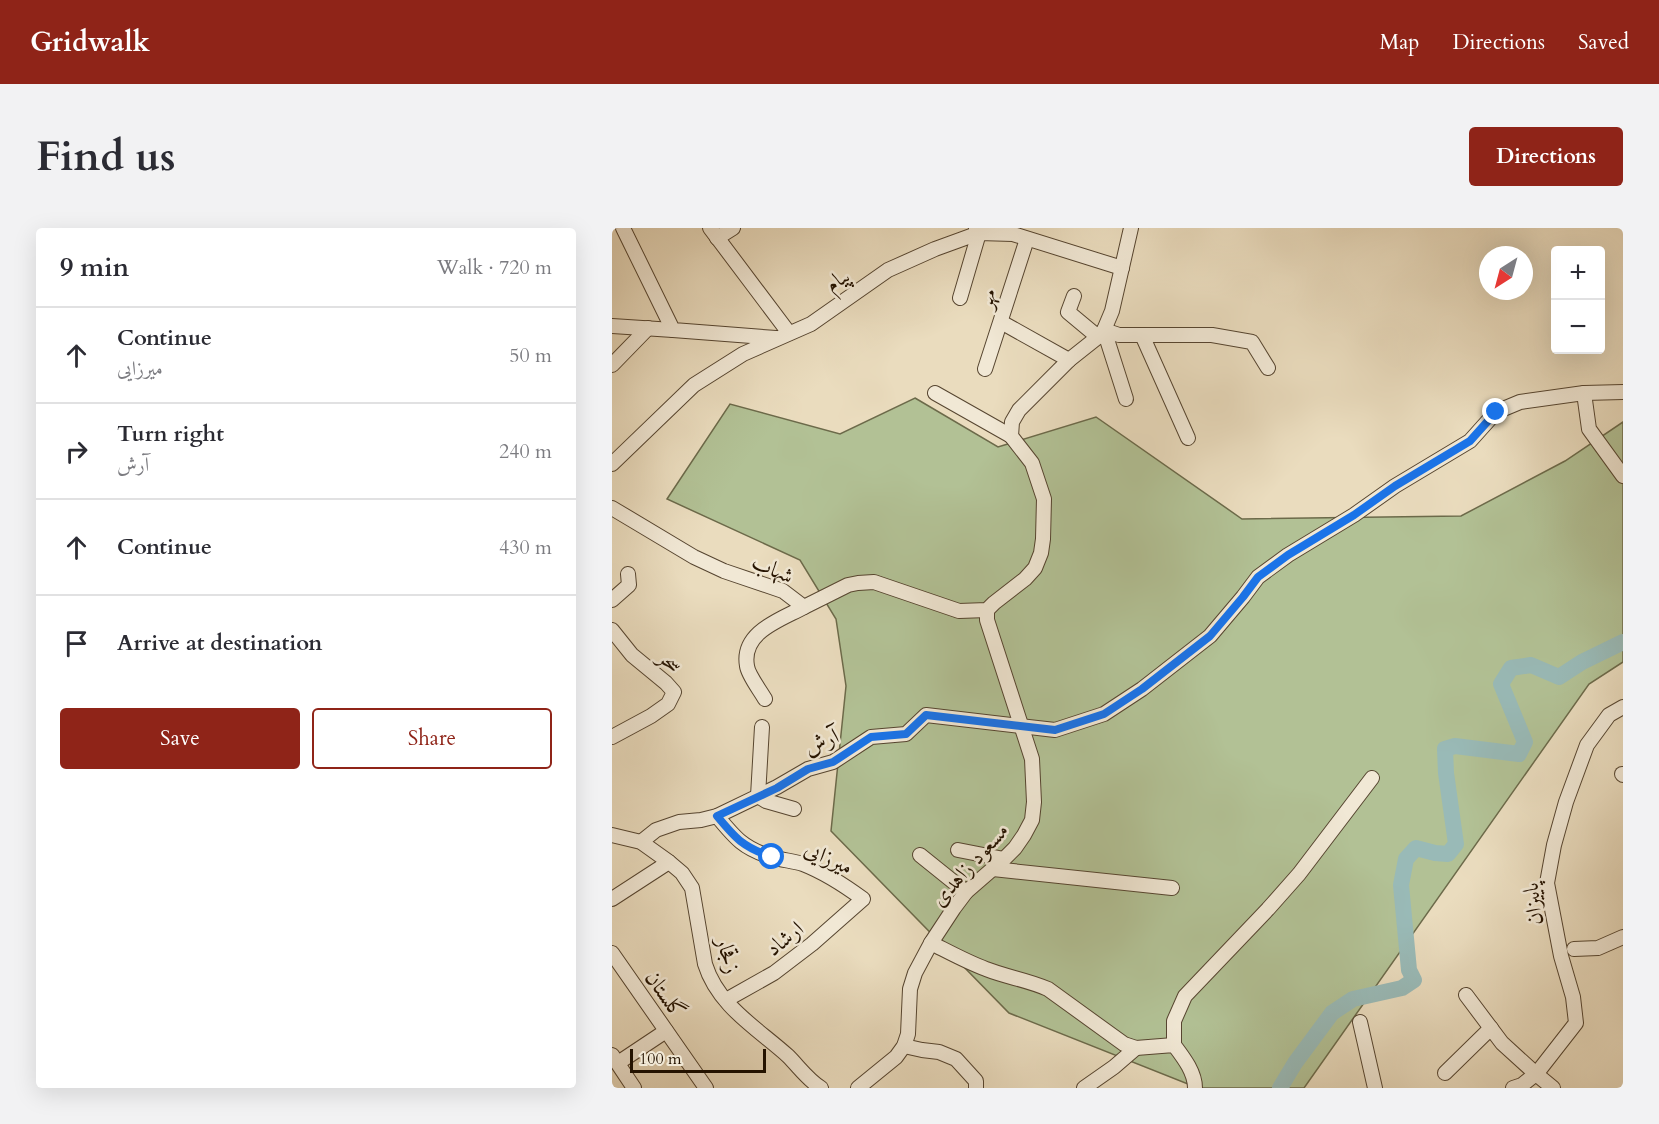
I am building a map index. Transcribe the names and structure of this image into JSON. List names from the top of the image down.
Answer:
{
  "streets": {
    "street": [
      "پیام",
      "مهر",
      "شهاب",
      "سحر",
      "آرش",
      "میرزایی",
      "مسعود زاهدی",
      "پاییزان",
      "ارشاد",
      "زقجار",
      "گلستان"
    ]
  },
  "crossings": [
    ["پیام", "مهر"],
    ["آرش", "میرزایی"],
    ["آرش", "مسعود زاهدی"],
    ["آرش", "زقجار"],
    ["میرزایی", "ارشاد"],
    ["ارشاد", "زقجار"]
  ],
  "scale_bar": "100 m",
  "north": "bottom left",
  "page": {
    "header": "Gridwalk",
    "nav": ["Map", "Directions", "Saved"],
    "buttons": [
      "Directions",
      ["Save", "Share"]
    ],
    "title": "Find us",
    "heading": ["9 min", "Walk · 720 m"],
    "map_buttons": ["+", "−"],
    "list": [
      ["Continue", "میرزایی", "50 m"],
      ["Turn right", "آرش", "240 m"],
      ["Continue", "430 m"],
      "Arrive at destination"
    ],
    "scale": "100 m"
  }
}
